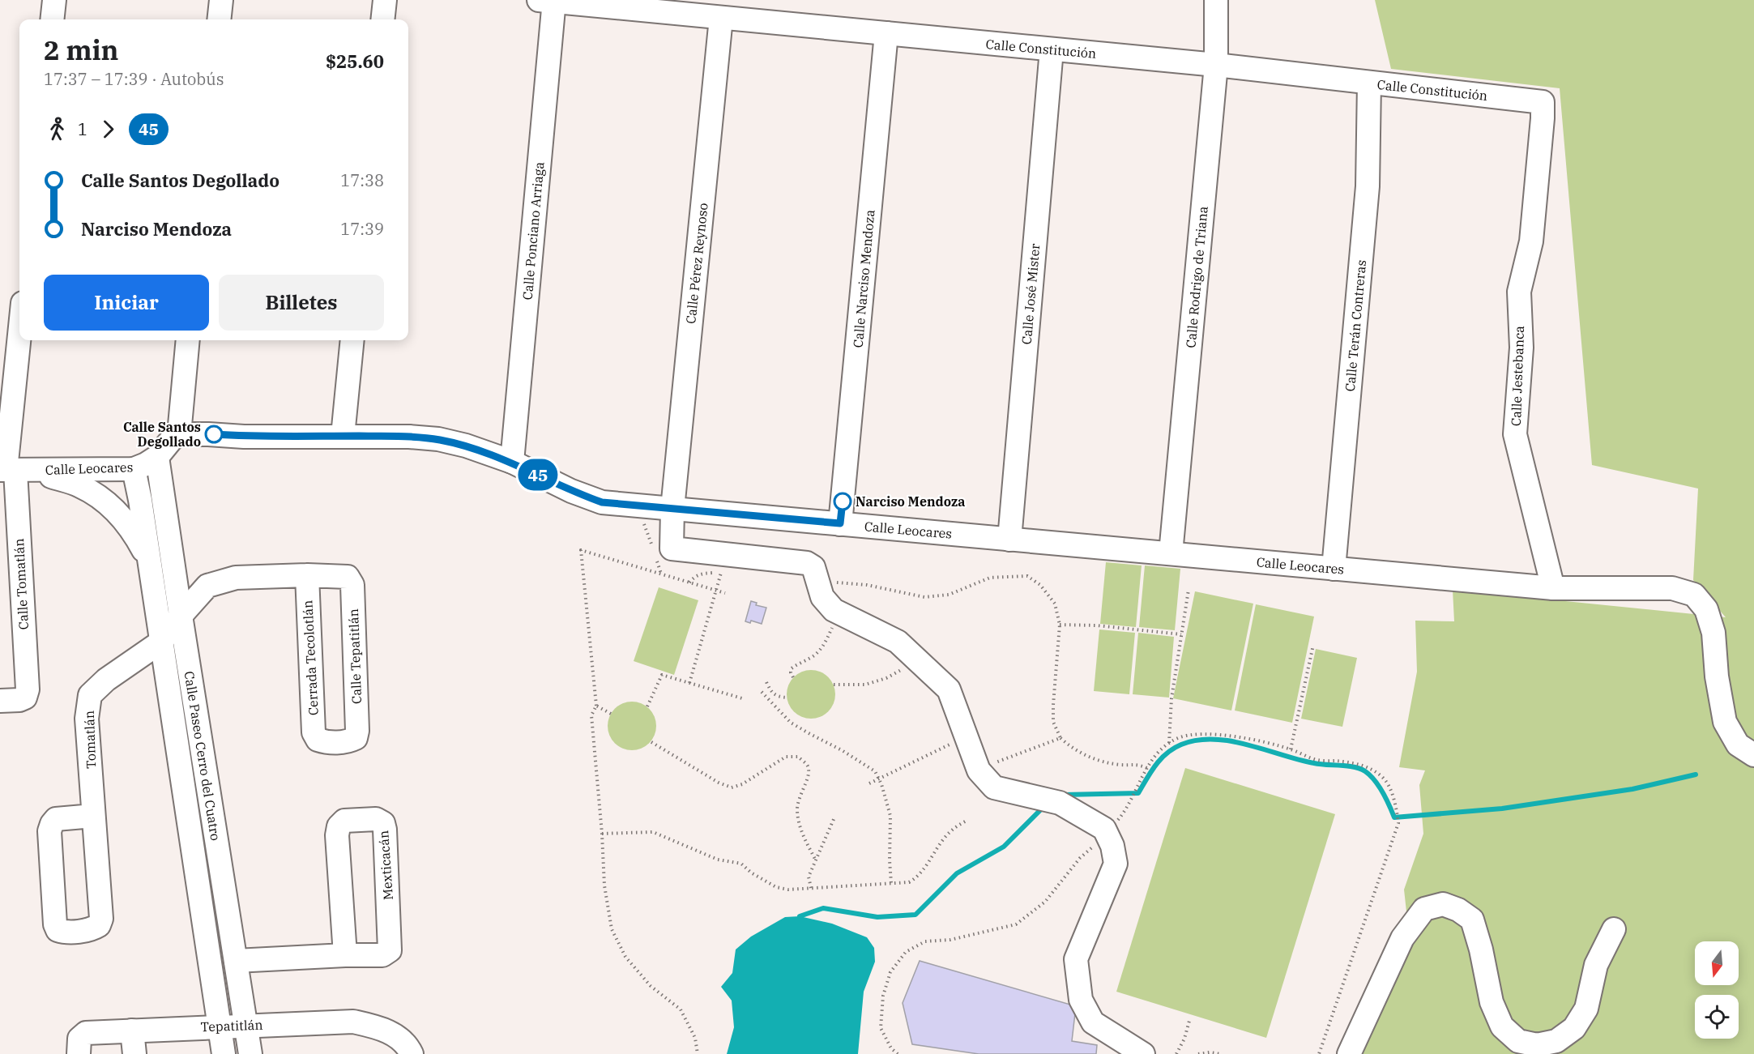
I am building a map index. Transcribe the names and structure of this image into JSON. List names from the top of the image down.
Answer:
{
  "streets": {
    "street": [
      "Calle Constitución",
      "Calle Ponciano Arriaga",
      "Calle Pérez Reynoso",
      "Calle Rodrigo de Triana",
      "Calle Narciso Mendoza",
      "Calle José Mister",
      "Calle Terán Contreras",
      "Calle Jestebanca",
      "Calle Leocares",
      "Calle Tomatlán",
      "Calle Tepatitlán",
      "Cerrada Tecolotlán",
      "Tomatlán",
      "Calle Paseo Cerro del Cuatro",
      "Mexticacán",
      "Tepatitlán"
    ]
  },
  "crossings": [
    ["Calle Constitución", "Calle Ponciano Arriaga"],
    ["Calle Constitución", "Calle Pérez Reynoso"],
    ["Calle Constitución", "Calle Rodrigo de Triana"],
    ["Calle Constitución", "Calle Narciso Mendoza"],
    ["Calle Constitución", "Calle José Mister"],
    ["Calle Constitución", "Calle Terán Contreras"],
    ["Calle Constitución", "Calle Jestebanca"],
    ["Calle Ponciano Arriaga", "Calle Leocares"],
    ["Calle Pérez Reynoso", "Calle Leocares"],
    ["Calle Rodrigo de Triana", "Calle Leocares"],
    ["Calle Narciso Mendoza", "Calle Leocares"],
    ["Calle José Mister", "Calle Leocares"],
    ["Calle Terán Contreras", "Calle Leocares"],
    ["Calle Jestebanca", "Calle Leocares"],
    ["Calle Leocares", "Calle Tomatlán"],
    ["Calle Leocares", "Calle Paseo Cerro del Cuatro"],
    ["Calle Tepatitlán", "Cerrada Tecolotlán"],
    ["Tomatlán", "Calle Paseo Cerro del Cuatro"],
    ["Calle Paseo Cerro del Cuatro", "Mexticacán"],
    ["Calle Paseo Cerro del Cuatro", "Tepatitlán"]
  ],
  "places": ["Calle Santos Degollado", "Narciso Mendoza"],
  "lines": ["bus line 45"],
  "north": "bottom",
  "page": {
    "on_map": "45",
    "heading": ["2 min", "17:37 – 17:39 · Autobús", "$25.60"],
    "legs": ["1", "45"],
    "list": [
      {
        "name": "Calle Santos Degollado",
        "value": "17:38"
      },
      {
        "name": "Narciso Mendoza",
        "value": "17:39"
      }
    ],
    "buttons": ["Iniciar", "Billetes"]
  }
}
